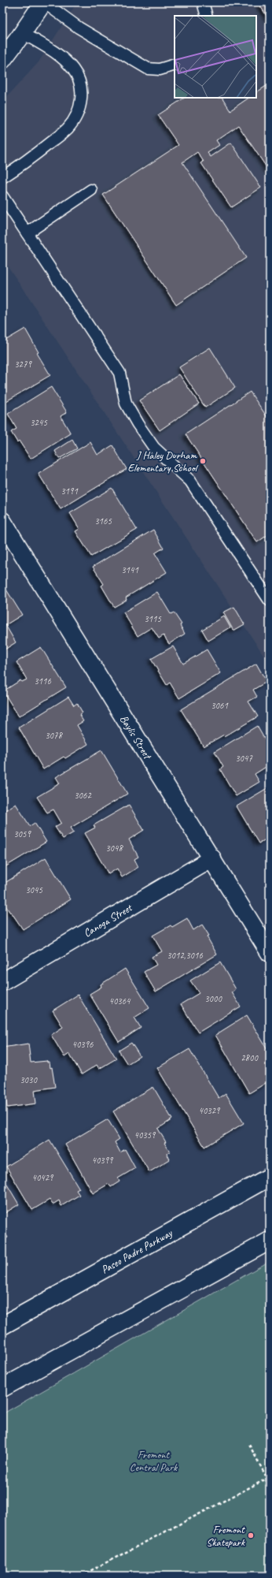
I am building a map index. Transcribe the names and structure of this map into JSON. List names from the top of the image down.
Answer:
{
  "streets": {
    "street": ["Baylis Street", "Canoga Street", "Paseo Padre Parkway"]
  },
  "crossings": [
    ["Baylis Street", "Canoga Street"]
  ],
  "parks": ["Fremont Central Park"],
  "places": ["J Haley Durham Elementary School", "Fremont Skatepark"],
  "house_numbers": [
    "3279",
    "3245",
    "3191",
    "3165",
    "3141",
    "3115",
    "3116",
    "3061",
    "3078",
    "3047",
    "3062",
    "3059",
    "3048",
    "3045",
    "3012,3016",
    "3000",
    "40364",
    "40396",
    "2800",
    "3030",
    "40329",
    "40359",
    "40399",
    "40429"
  ]
}
